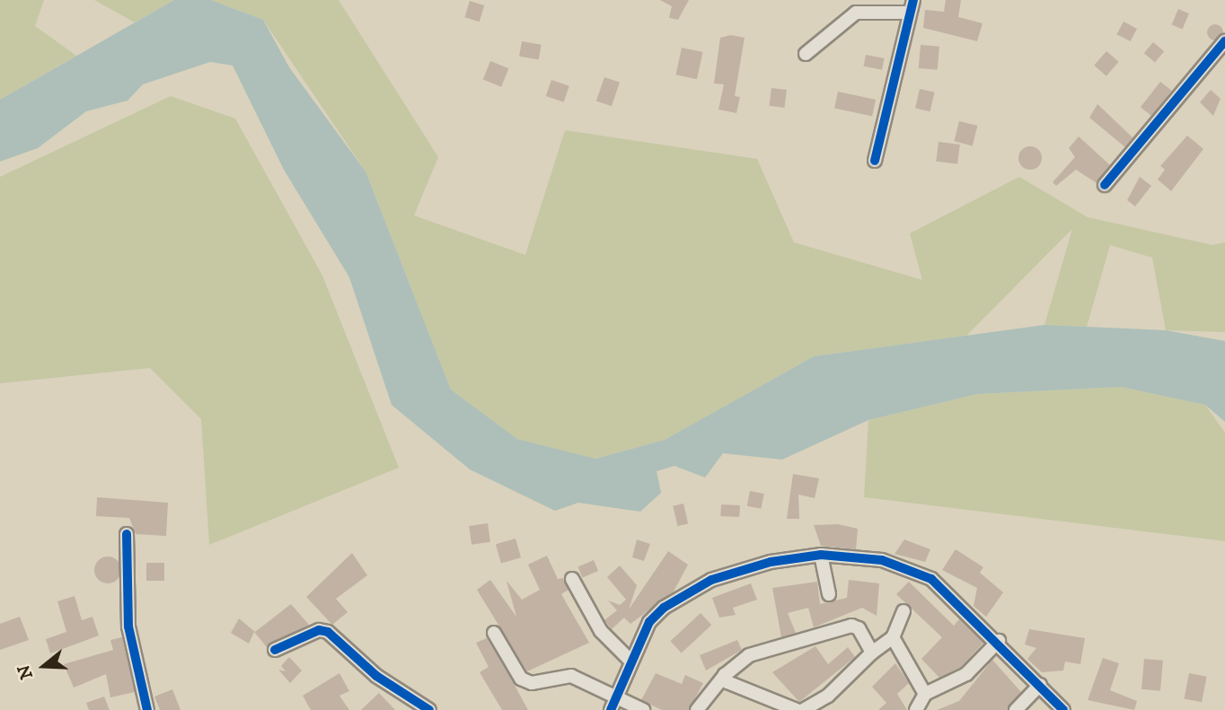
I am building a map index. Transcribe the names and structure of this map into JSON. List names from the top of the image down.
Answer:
{
  "north": "left"
}
